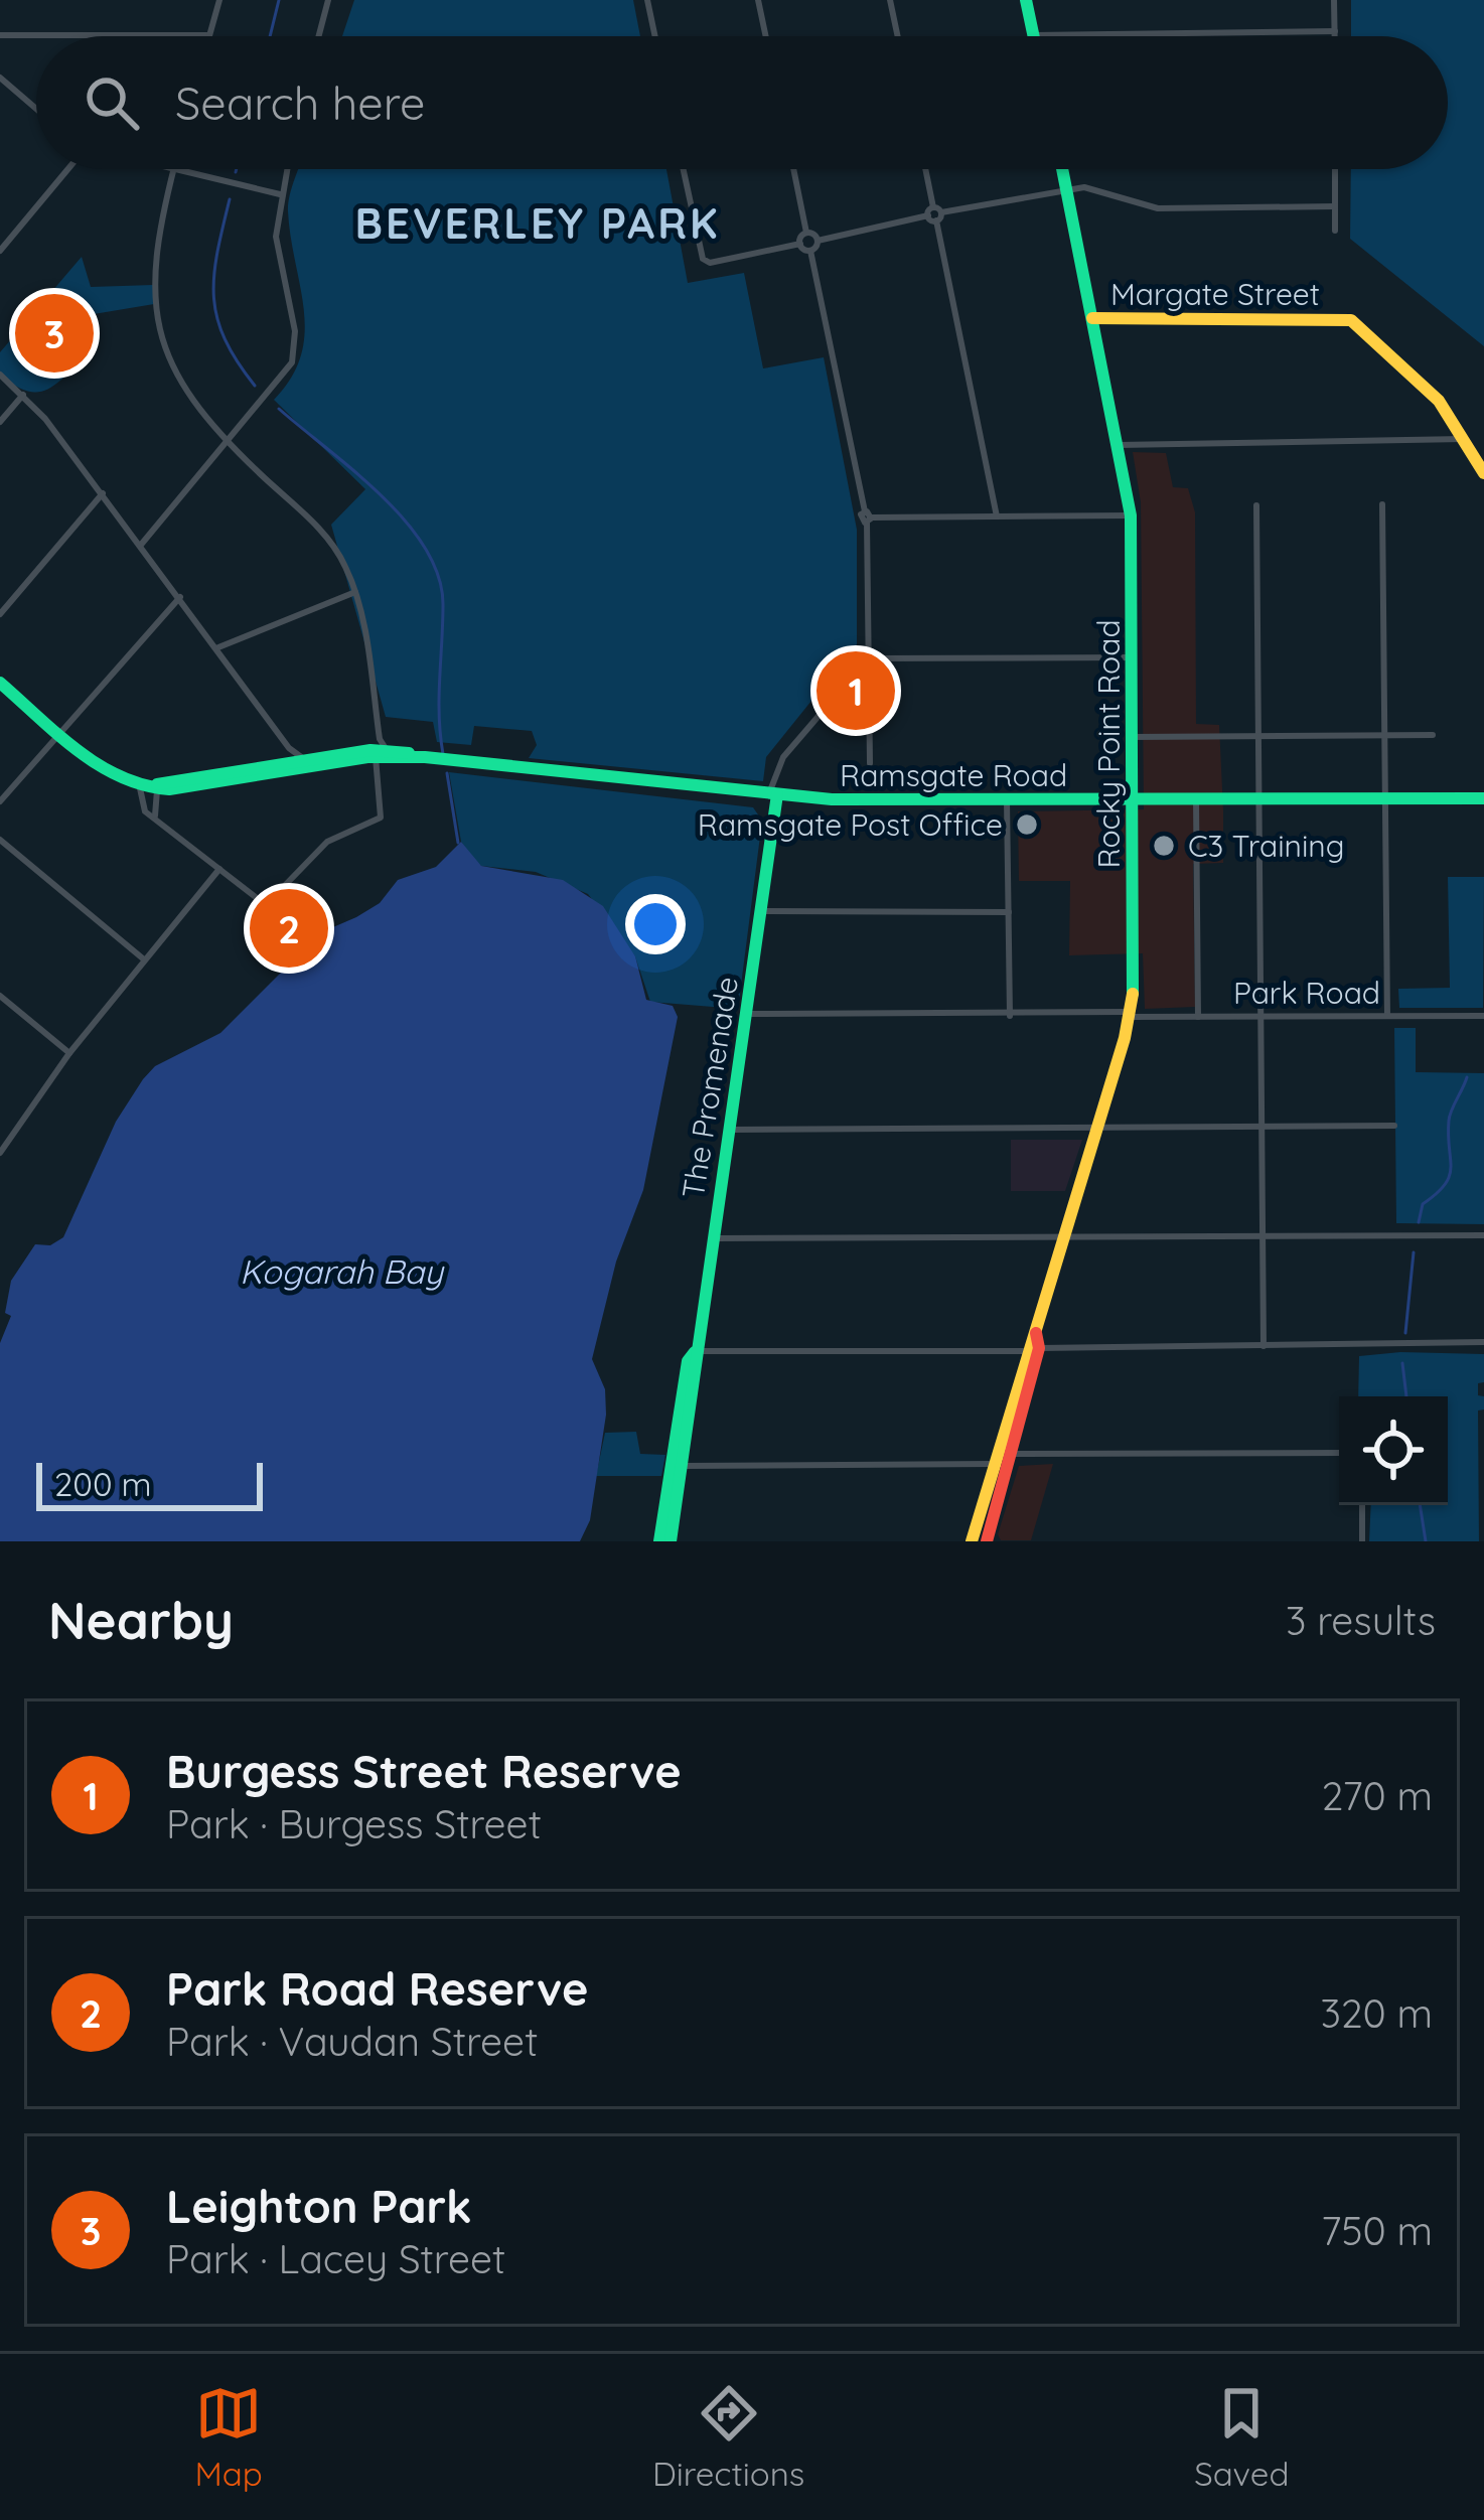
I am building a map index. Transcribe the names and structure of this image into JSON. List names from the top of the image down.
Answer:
{
  "streets": {
    "main road": [
      "Margate Street",
      "Rocky Point Road",
      "Ramsgate Road",
      "The Promenade"
    ],
    "street": ["Park Road"]
  },
  "crossings": [
    ["Margate Street", "Rocky Point Road"],
    ["Rocky Point Road", "Ramsgate Road"],
    ["Rocky Point Road", "Park Road"],
    ["Ramsgate Road", "The Promenade"],
    ["Park Road", "The Promenade"]
  ],
  "districts": ["BEVERLEY PARK"],
  "water": ["Kogarah Bay"],
  "places": ["Ramsgate Post Office", "C3 Training"],
  "scale_bar": "200 m",
  "page": {
    "search": "Search here",
    "pins": ["3", "1", "2"],
    "scale": "200 m",
    "heading": ["Nearby", "3 results"],
    "list": [
      {
        "mark": "1",
        "name": "Burgess Street Reserve",
        "note": "Park · Burgess Street",
        "value": "270 m"
      },
      {
        "mark": "2",
        "name": "Park Road Reserve",
        "note": "Park · Vaudan Street",
        "value": "320 m"
      },
      {
        "mark": "3",
        "name": "Leighton Park",
        "note": "Park · Lacey Street",
        "value": "750 m"
      }
    ],
    "nav": ["Map", "Directions", "Saved"]
  }
}
